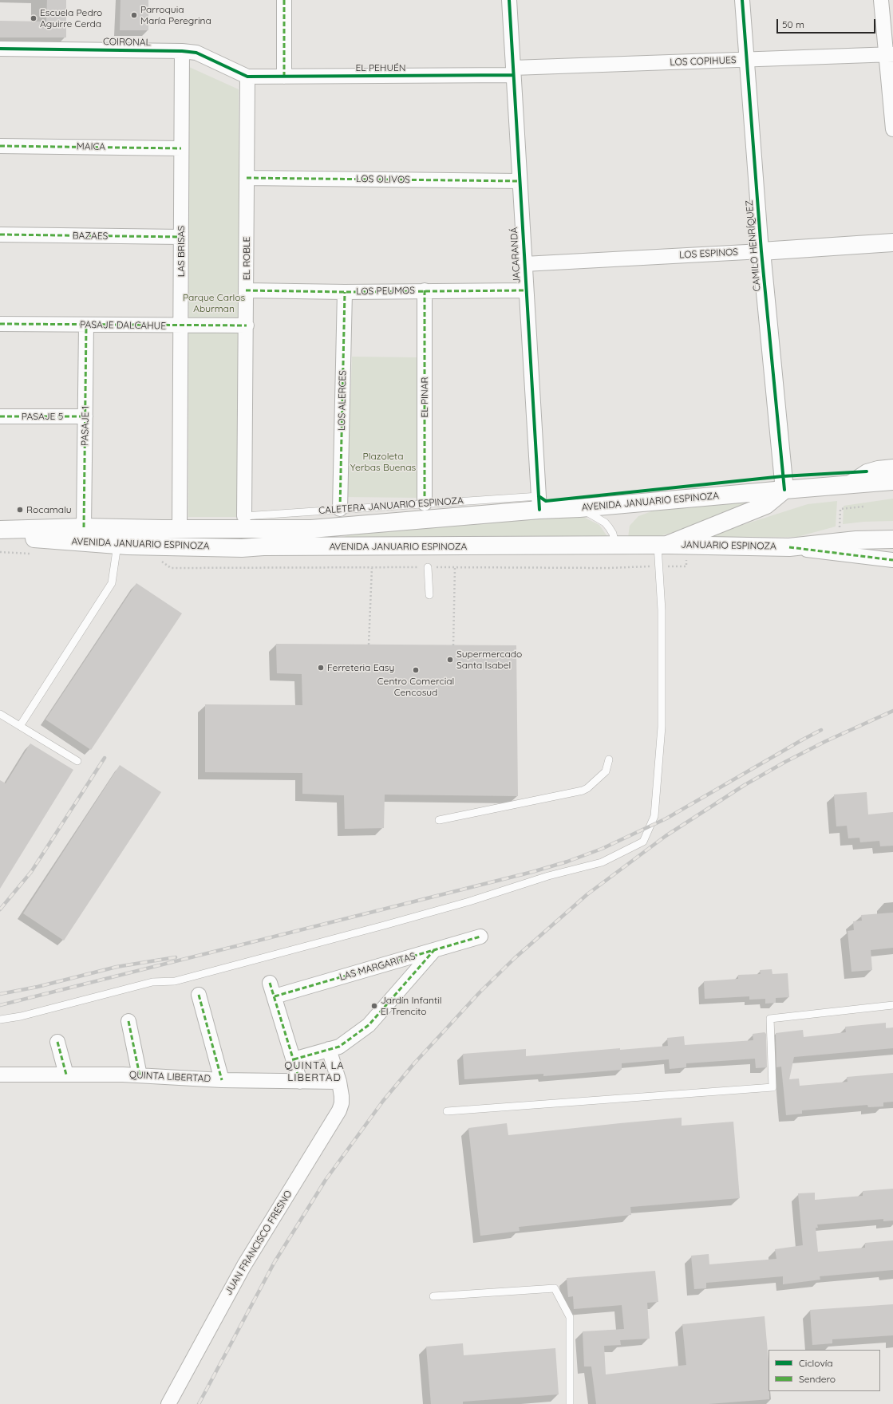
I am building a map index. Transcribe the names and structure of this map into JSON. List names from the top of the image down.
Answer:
{
  "streets": {
    "main road": [
      "CAMILO HENRÍQUEZ",
      "LOS ESPINOS",
      "AVENIDA JANUARIO ESPINOZA",
      "JANUARIO ESPINOZA"
    ],
    "street": [
      "COIRONAL",
      "LOS COPIHUES",
      "EL PEHUÉN",
      "MAICA",
      "LOS OLIVOS",
      "BAZAES",
      "LAS BRISAS",
      "JACARANDÁ",
      "EL ROBLE",
      "LOS PEUMOS",
      "PASAJE DALCAHUE",
      "EL PINAR",
      "LOS ALERCES",
      "PASAJE 5",
      "PASAJE 1",
      "LAS MARGARITAS",
      "QUINTA LIBERTAD",
      "JUAN FRANCISCO FRESNO"
    ],
    "lane": ["CALETERA JANUARIO ESPINOZA"]
  },
  "crossings": [
    ["COIRONAL", "EL PEHUÉN"],
    ["COIRONAL", "LAS BRISAS"],
    ["COIRONAL", "EL ROBLE"],
    ["LOS COPIHUES", "EL PEHUÉN"],
    ["LOS COPIHUES", "CAMILO HENRÍQUEZ"],
    ["LOS COPIHUES", "JACARANDÁ"],
    ["EL PEHUÉN", "JACARANDÁ"],
    ["EL PEHUÉN", "EL ROBLE"],
    ["MAICA", "LAS BRISAS"],
    ["LOS OLIVOS", "JACARANDÁ"],
    ["LOS OLIVOS", "EL ROBLE"],
    ["BAZAES", "LAS BRISAS"],
    ["CAMILO HENRÍQUEZ", "LOS ESPINOS"],
    ["CAMILO HENRÍQUEZ", "AVENIDA JANUARIO ESPINOZA"],
    ["LAS BRISAS", "PASAJE DALCAHUE"],
    ["LAS BRISAS", "AVENIDA JANUARIO ESPINOZA"],
    ["LOS ESPINOS", "JACARANDÁ"],
    ["JACARANDÁ", "LOS PEUMOS"],
    ["JACARANDÁ", "AVENIDA JANUARIO ESPINOZA"],
    ["JACARANDÁ", "CALETERA JANUARIO ESPINOZA"],
    ["EL ROBLE", "LOS PEUMOS"],
    ["EL ROBLE", "PASAJE DALCAHUE"],
    ["EL ROBLE", "CALETERA JANUARIO ESPINOZA"],
    ["LOS PEUMOS", "EL PINAR"],
    ["LOS PEUMOS", "LOS ALERCES"],
    ["PASAJE DALCAHUE", "PASAJE 1"],
    ["EL PINAR", "CALETERA JANUARIO ESPINOZA"],
    ["LOS ALERCES", "CALETERA JANUARIO ESPINOZA"],
    ["PASAJE 5", "PASAJE 1"],
    ["PASAJE 1", "AVENIDA JANUARIO ESPINOZA"],
    ["AVENIDA JANUARIO ESPINOZA", "CALETERA JANUARIO ESPINOZA"],
    ["AVENIDA JANUARIO ESPINOZA", "JANUARIO ESPINOZA"],
    ["QUINTA LIBERTAD", "JUAN FRANCISCO FRESNO"]
  ],
  "districts": ["QUINTA LA LIBERTAD"],
  "parks": ["Parque Carlos Aburman", "Plazoleta Yerbas Buenas"],
  "places": [
    "Parroquia María Peregrina",
    "Escuela Pedro Aguirre Cerda",
    "Rocamalu",
    "Supermercado Santa Isabel",
    "Ferreteria Easy",
    "Centro Comercial Cencosud",
    "Jardín Infantil El Trencito"
  ],
  "legend": ["Ciclovía", "Sendero"],
  "scale_bar": "50 m"
}
